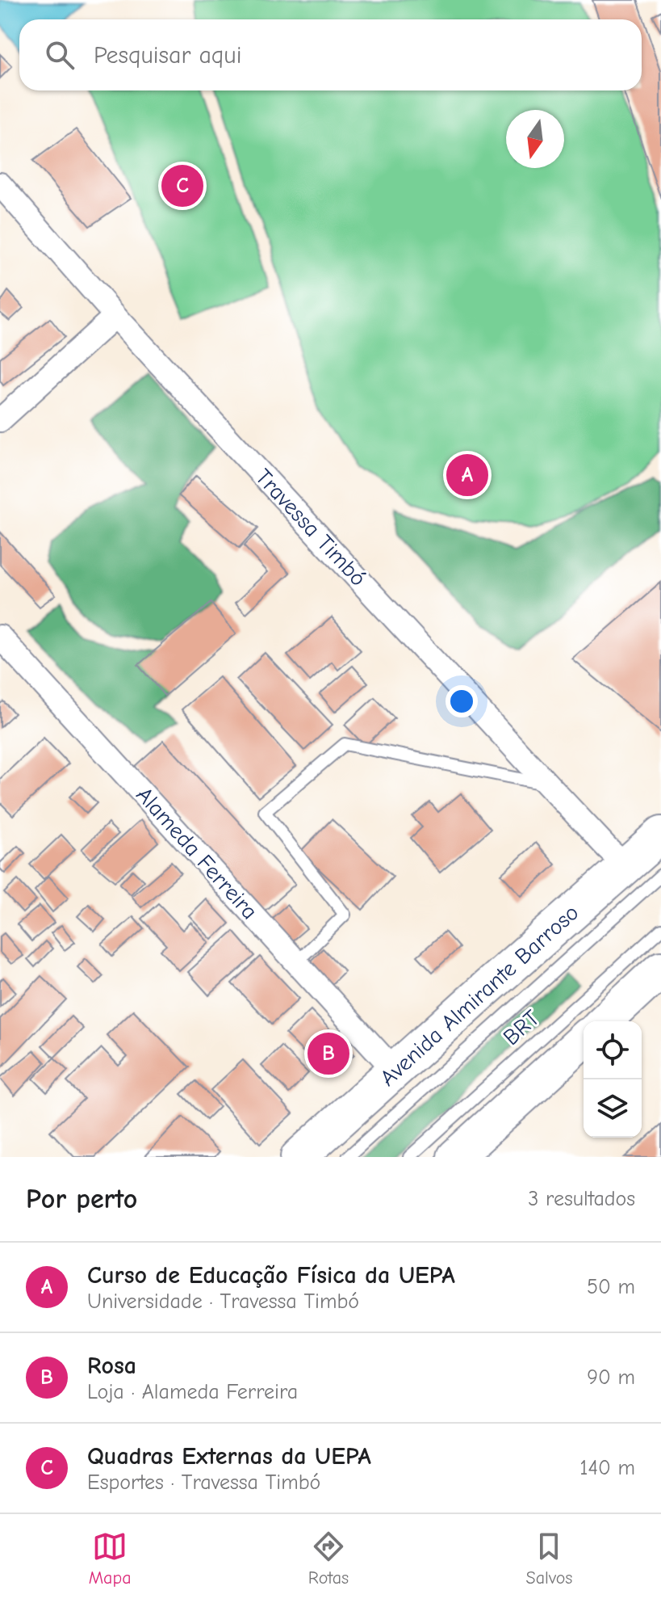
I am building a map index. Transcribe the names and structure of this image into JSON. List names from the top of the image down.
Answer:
{
  "streets": {
    "highway": ["Avenida Almirante Barroso"],
    "street": ["Travessa Timbó", "Alameda Ferreira"],
    "lane": ["BRT"]
  },
  "crossings": [
    ["Travessa Timbó", "Avenida Almirante Barroso"],
    ["Alameda Ferreira", "Avenida Almirante Barroso"]
  ],
  "north": "bottom",
  "page": {
    "search": "Pesquisar aqui",
    "pins": ["C", "A", "B"],
    "heading": ["Por perto", "3 resultados"],
    "list": [
      {
        "mark": "A",
        "name": "Curso de Educação Física da UEPA",
        "note": "Universidade · Travessa Timbó",
        "value": "50 m"
      },
      {
        "mark": "B",
        "name": "Rosa",
        "note": "Loja · Alameda Ferreira",
        "value": "90 m"
      },
      {
        "mark": "C",
        "name": "Quadras Externas da UEPA",
        "note": "Esportes · Travessa Timbó",
        "value": "140 m"
      }
    ],
    "nav": ["Mapa", "Rotas", "Salvos"]
  }
}
